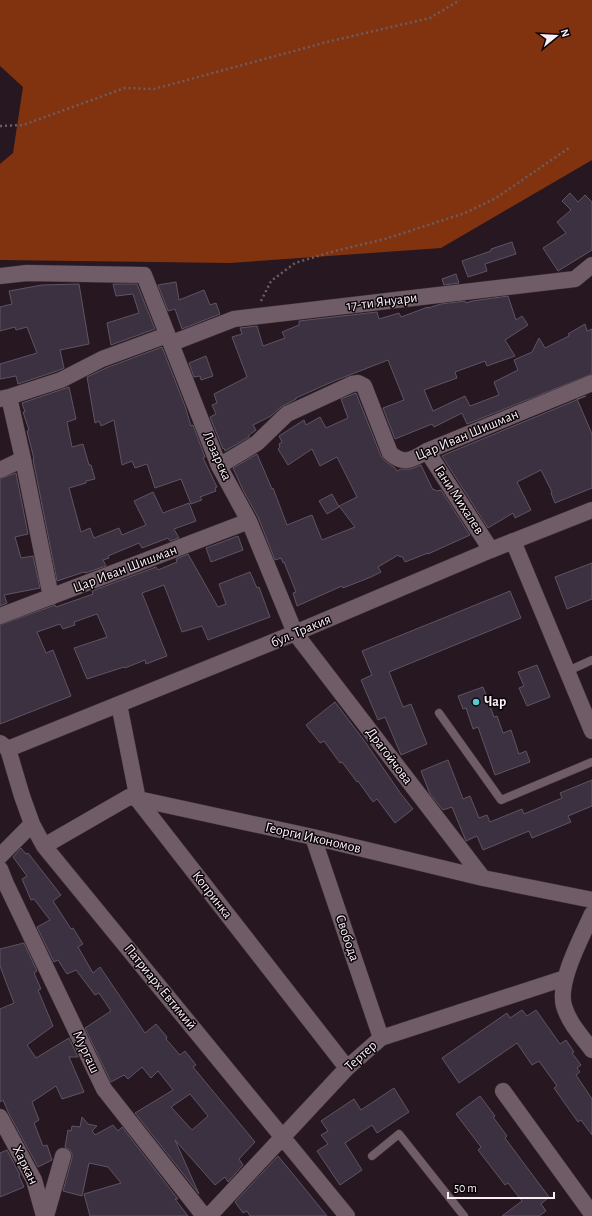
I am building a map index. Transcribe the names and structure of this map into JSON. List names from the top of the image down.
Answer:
{
  "streets": {
    "street": [
      "17-ти Януари",
      "Цар Иван Шишман",
      "Лозарска",
      "Гани Михалев",
      "бул. Тракия",
      "Драгойчова",
      "Георги Икономов",
      "Копринка",
      "Свобода",
      "Патриарх Евтимий",
      "Мургаш",
      "Тертер",
      "Харкан"
    ]
  },
  "crossings": [
    ["17-ти Януари", "Лозарска"],
    ["Цар Иван Шишман", "Лозарска"],
    ["Цар Иван Шишман", "Гани Михалев"],
    ["Лозарска", "бул. Тракия"],
    ["Лозарска", "Драгойчова"],
    ["Гани Михалев", "бул. Тракия"],
    ["бул. Тракия", "Драгойчова"],
    ["бул. Тракия", "Копринка"],
    ["бул. Тракия", "Патриарх Евтимий"],
    ["Драгойчова", "Георги Икономов"],
    ["Георги Икономов", "Копринка"],
    ["Георги Икономов", "Свобода"],
    ["Георги Икономов", "Патриарх Евтимий"],
    ["Копринка", "Тертер"],
    ["Свобода", "Тертер"],
    ["Патриарх Евтимий", "Тертер"]
  ],
  "places": ["Чар"],
  "scale_bar": "50 m",
  "north": "right"
}
